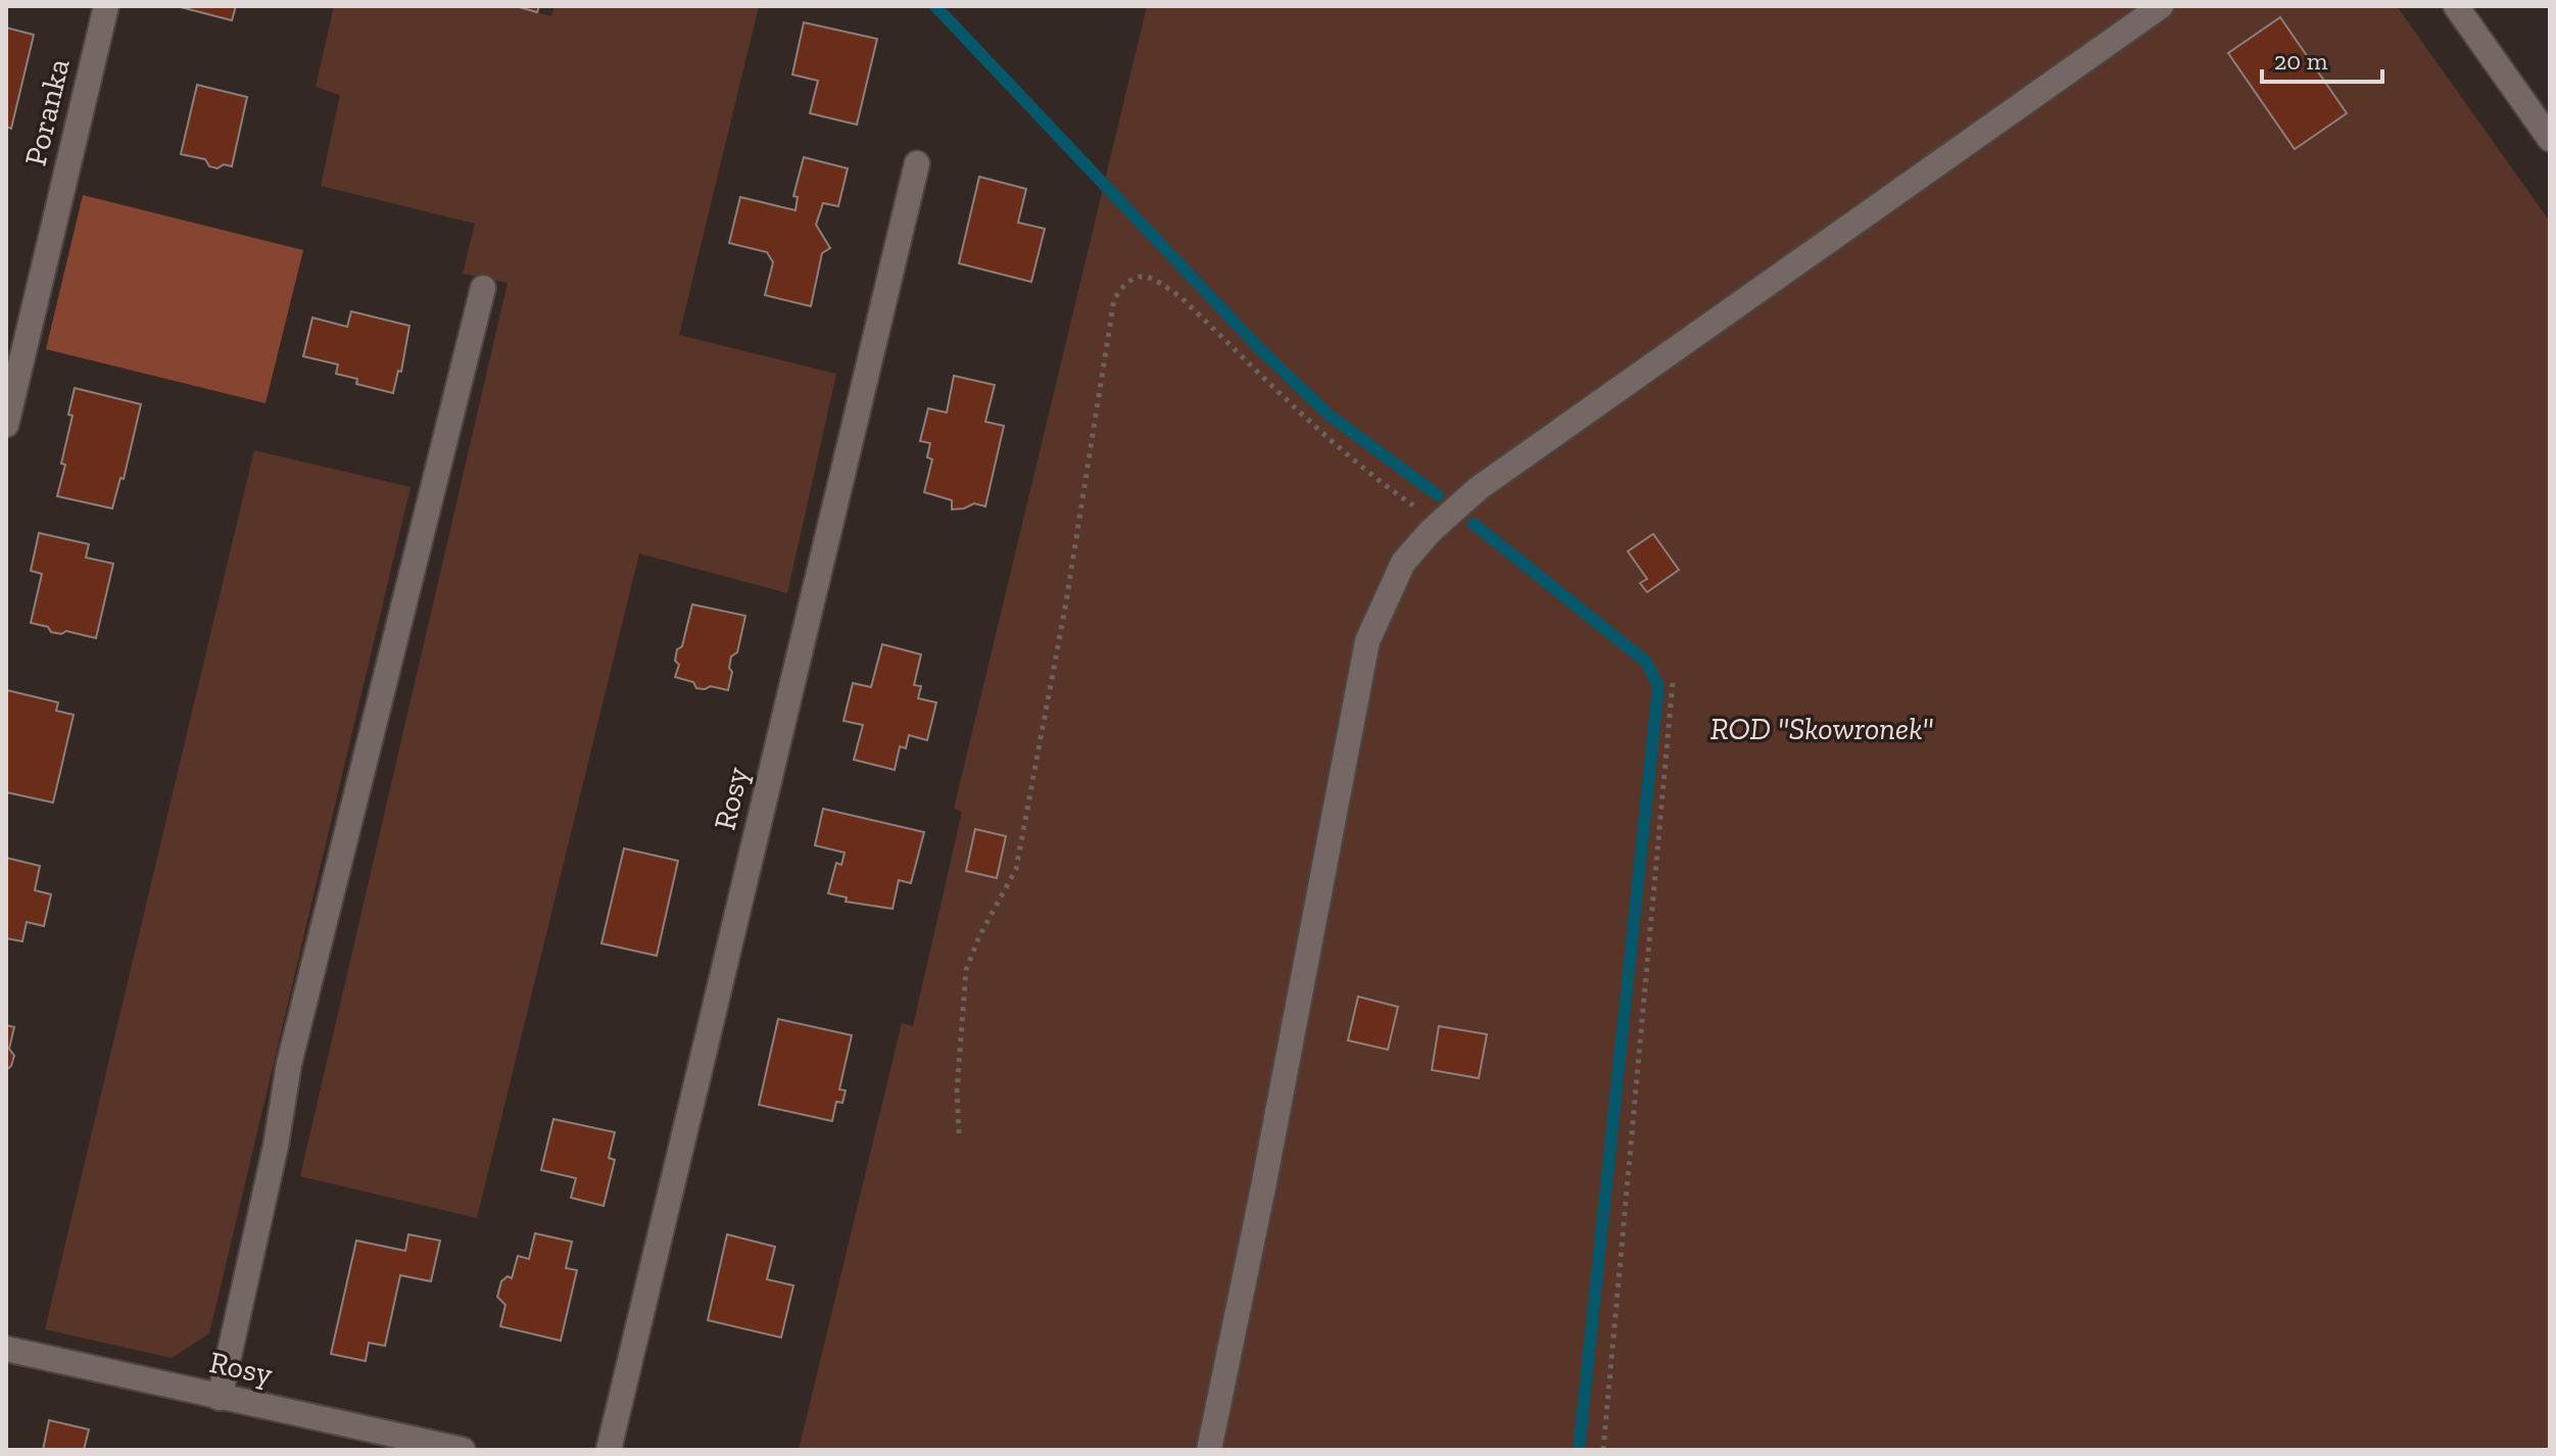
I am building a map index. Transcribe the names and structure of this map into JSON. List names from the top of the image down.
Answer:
{
  "streets": {
    "street": ["Poranka", "Rosy"]
  },
  "parks": ["ROD \"Skowronek\""],
  "scale_bar": "20 m"
}
